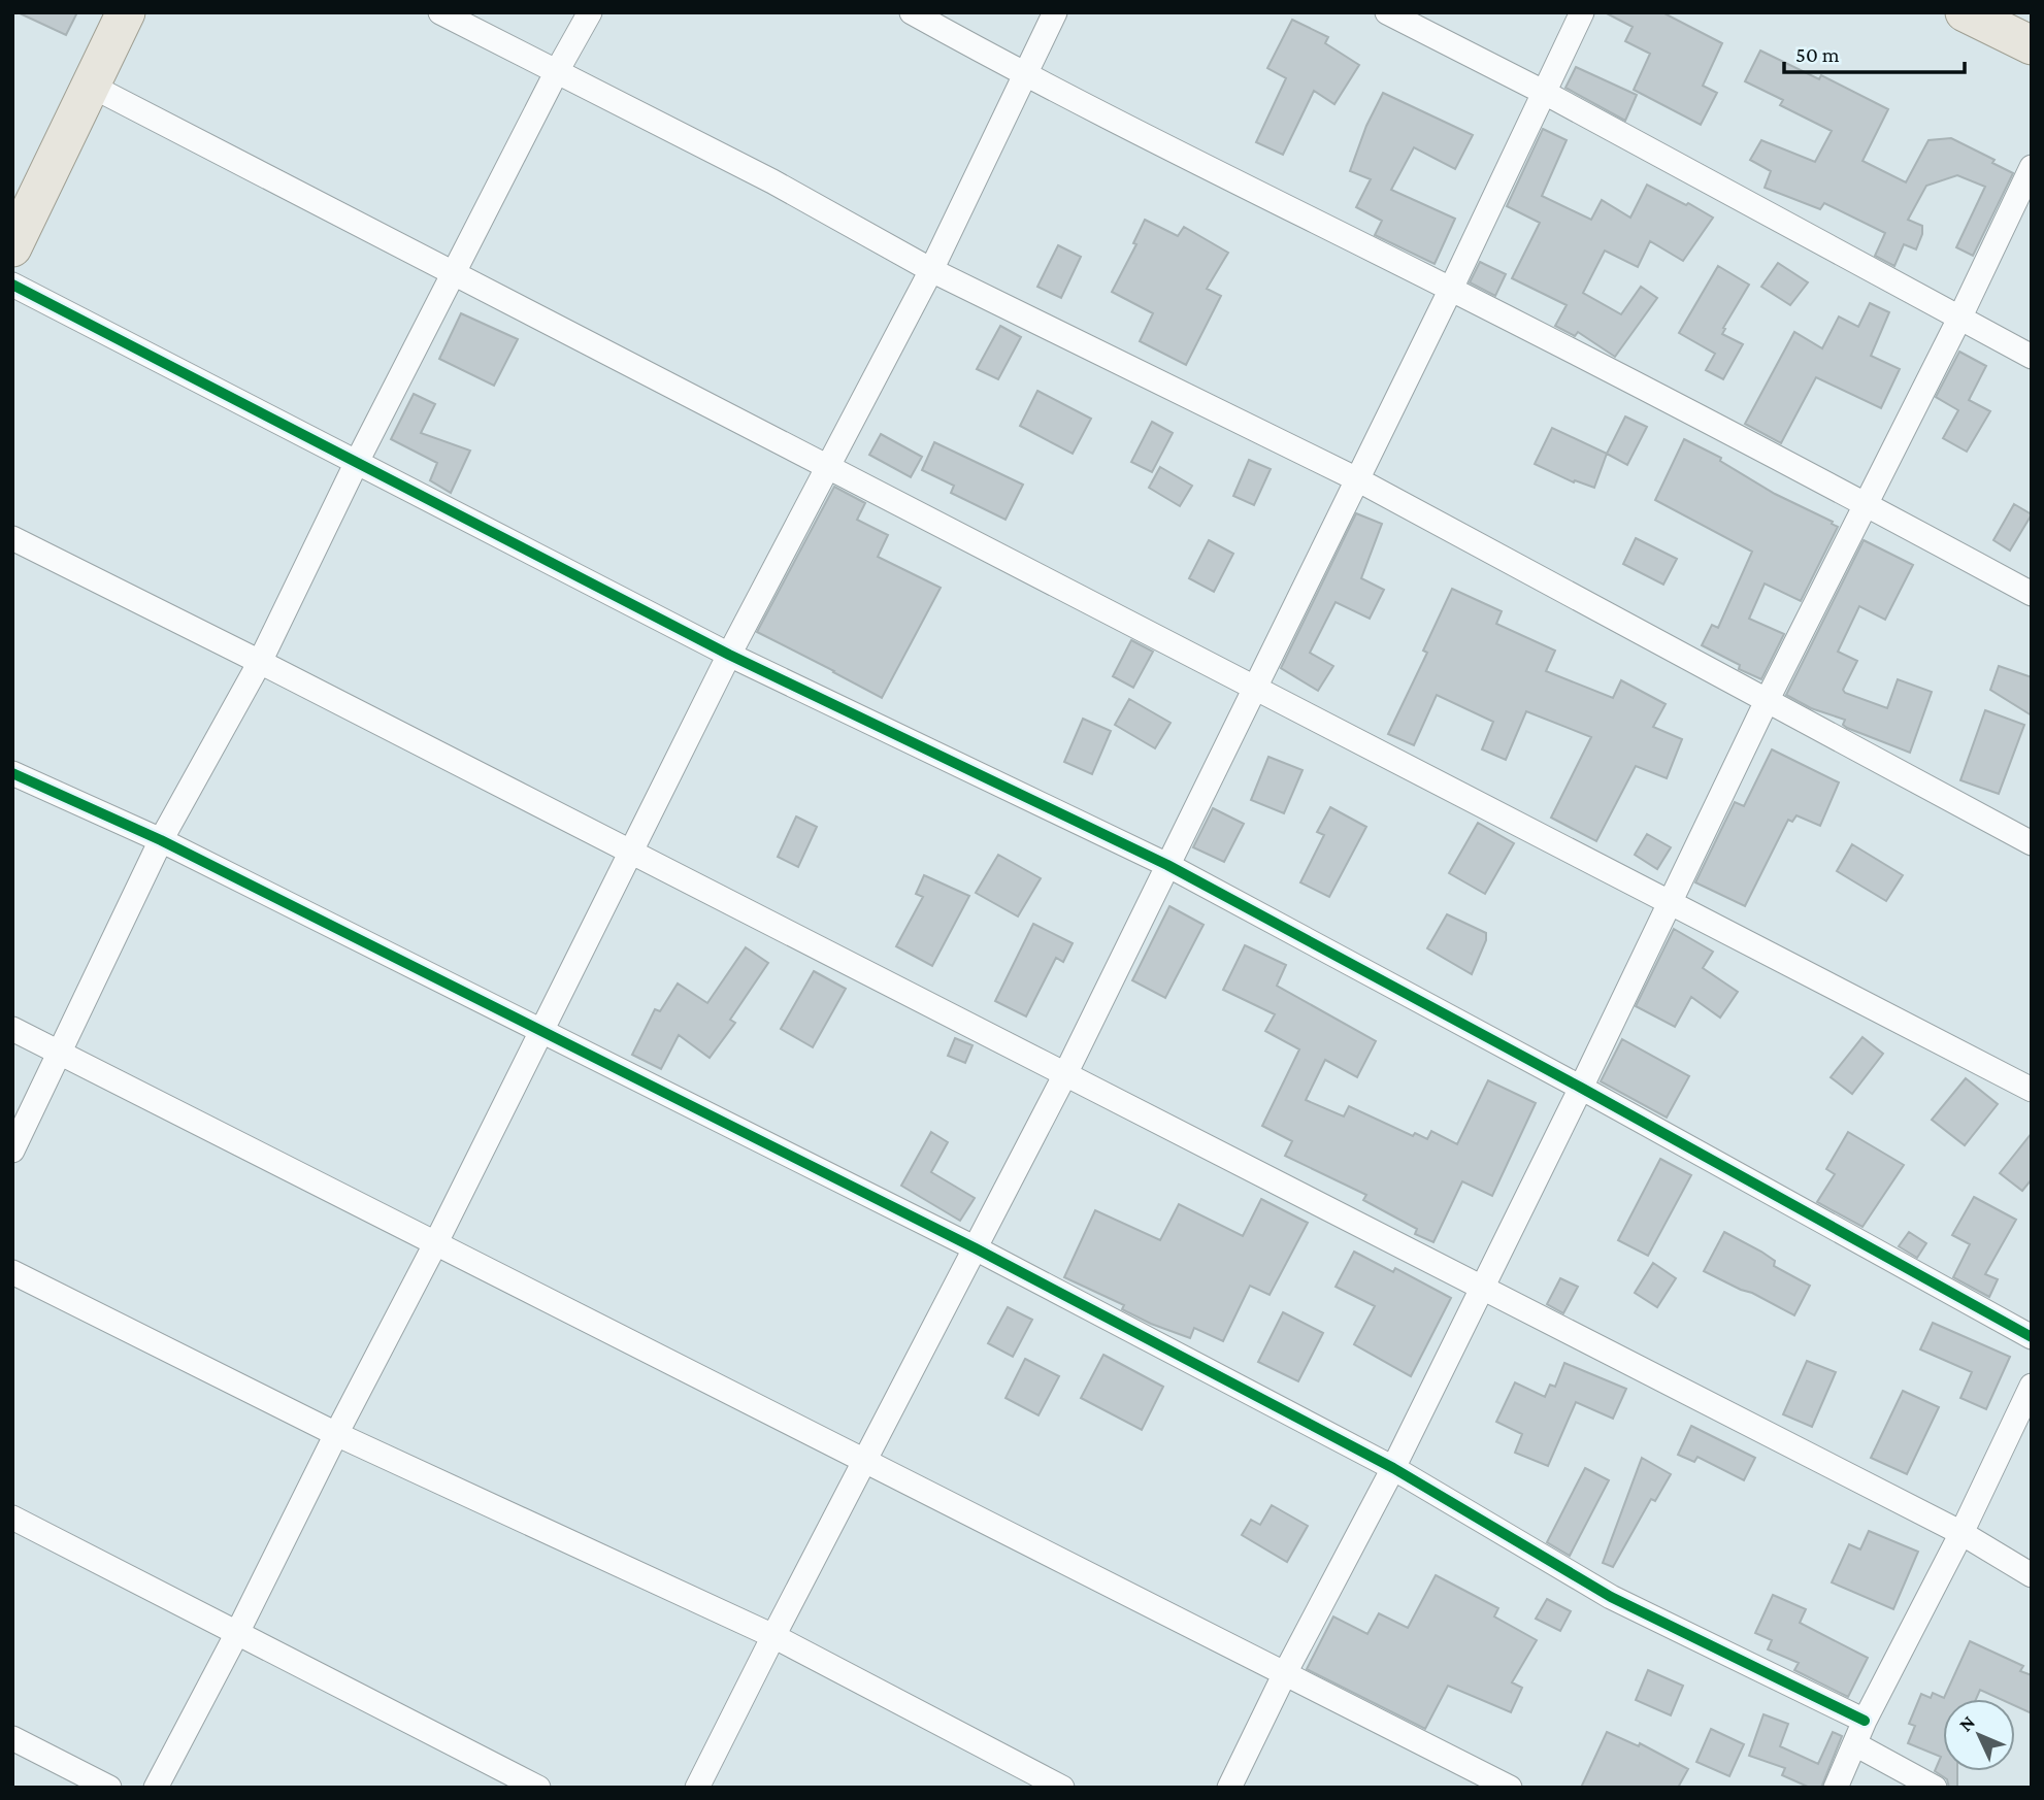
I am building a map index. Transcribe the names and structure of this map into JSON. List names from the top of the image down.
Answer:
{
  "scale_bar": "50 m",
  "north": "top left"
}
